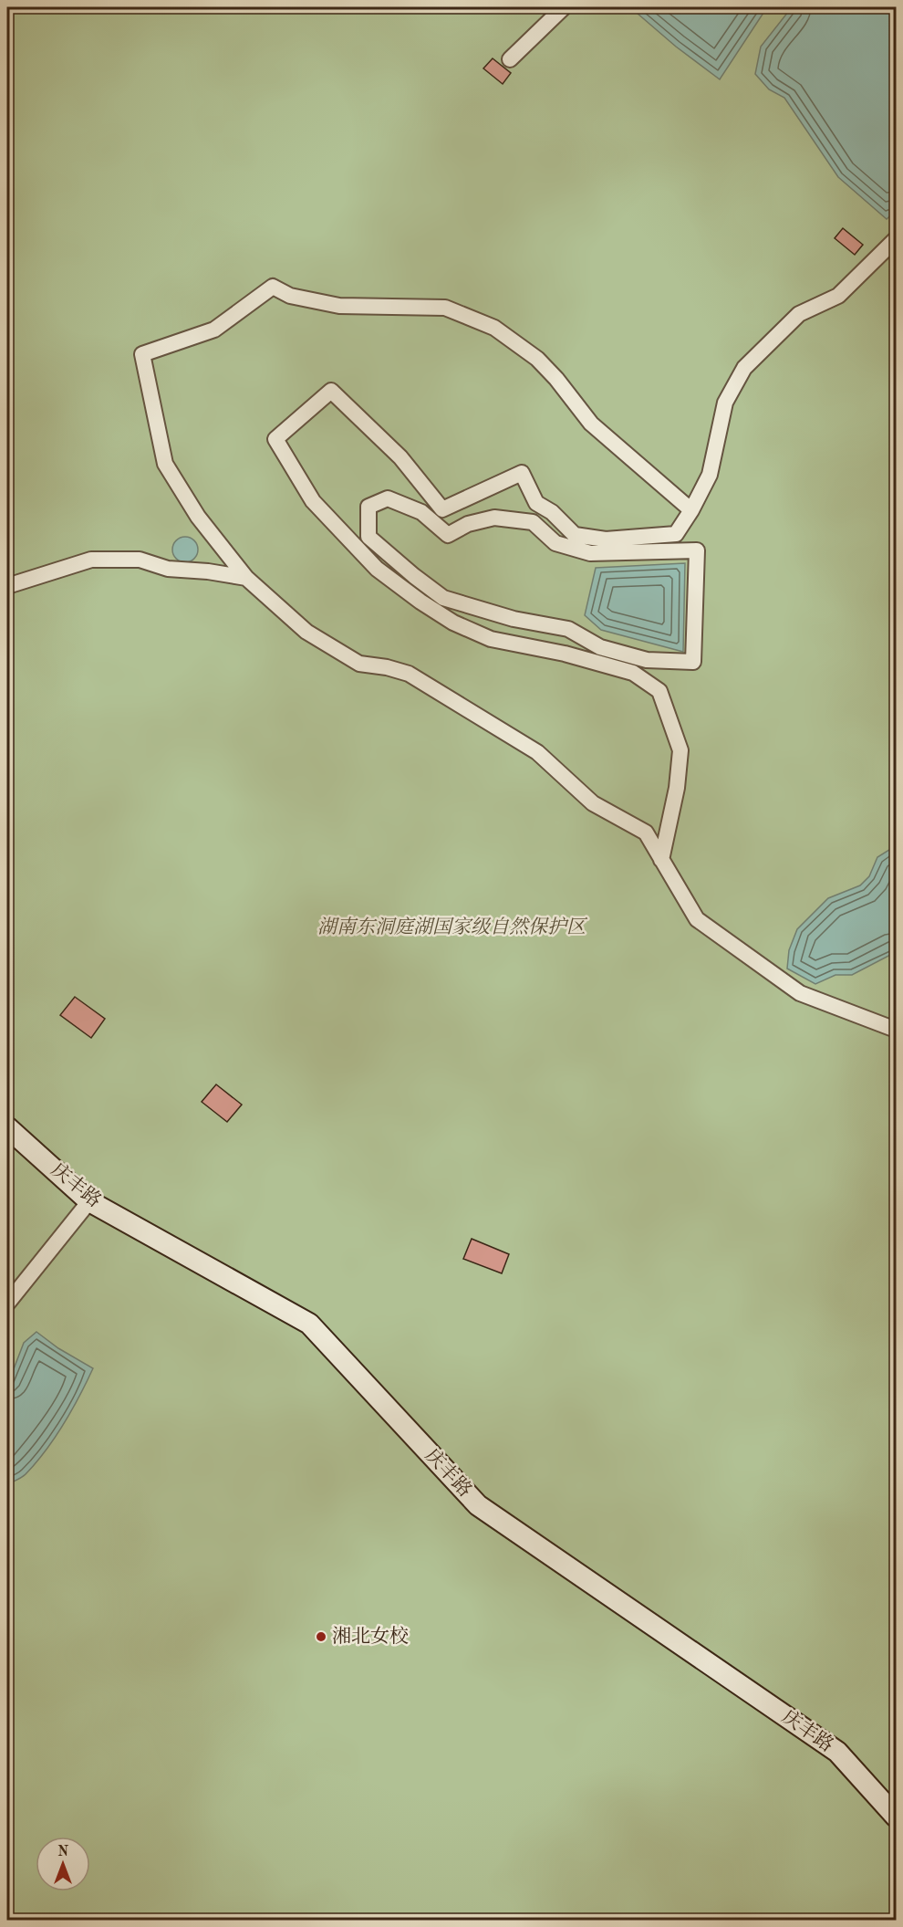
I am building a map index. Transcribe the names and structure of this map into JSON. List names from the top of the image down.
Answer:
{
  "streets": {
    "street": ["庆丰路"]
  },
  "parks": ["湖南东洞庭湖国家级自然保护区"],
  "places": ["湘北女校"],
  "north": "top"
}
